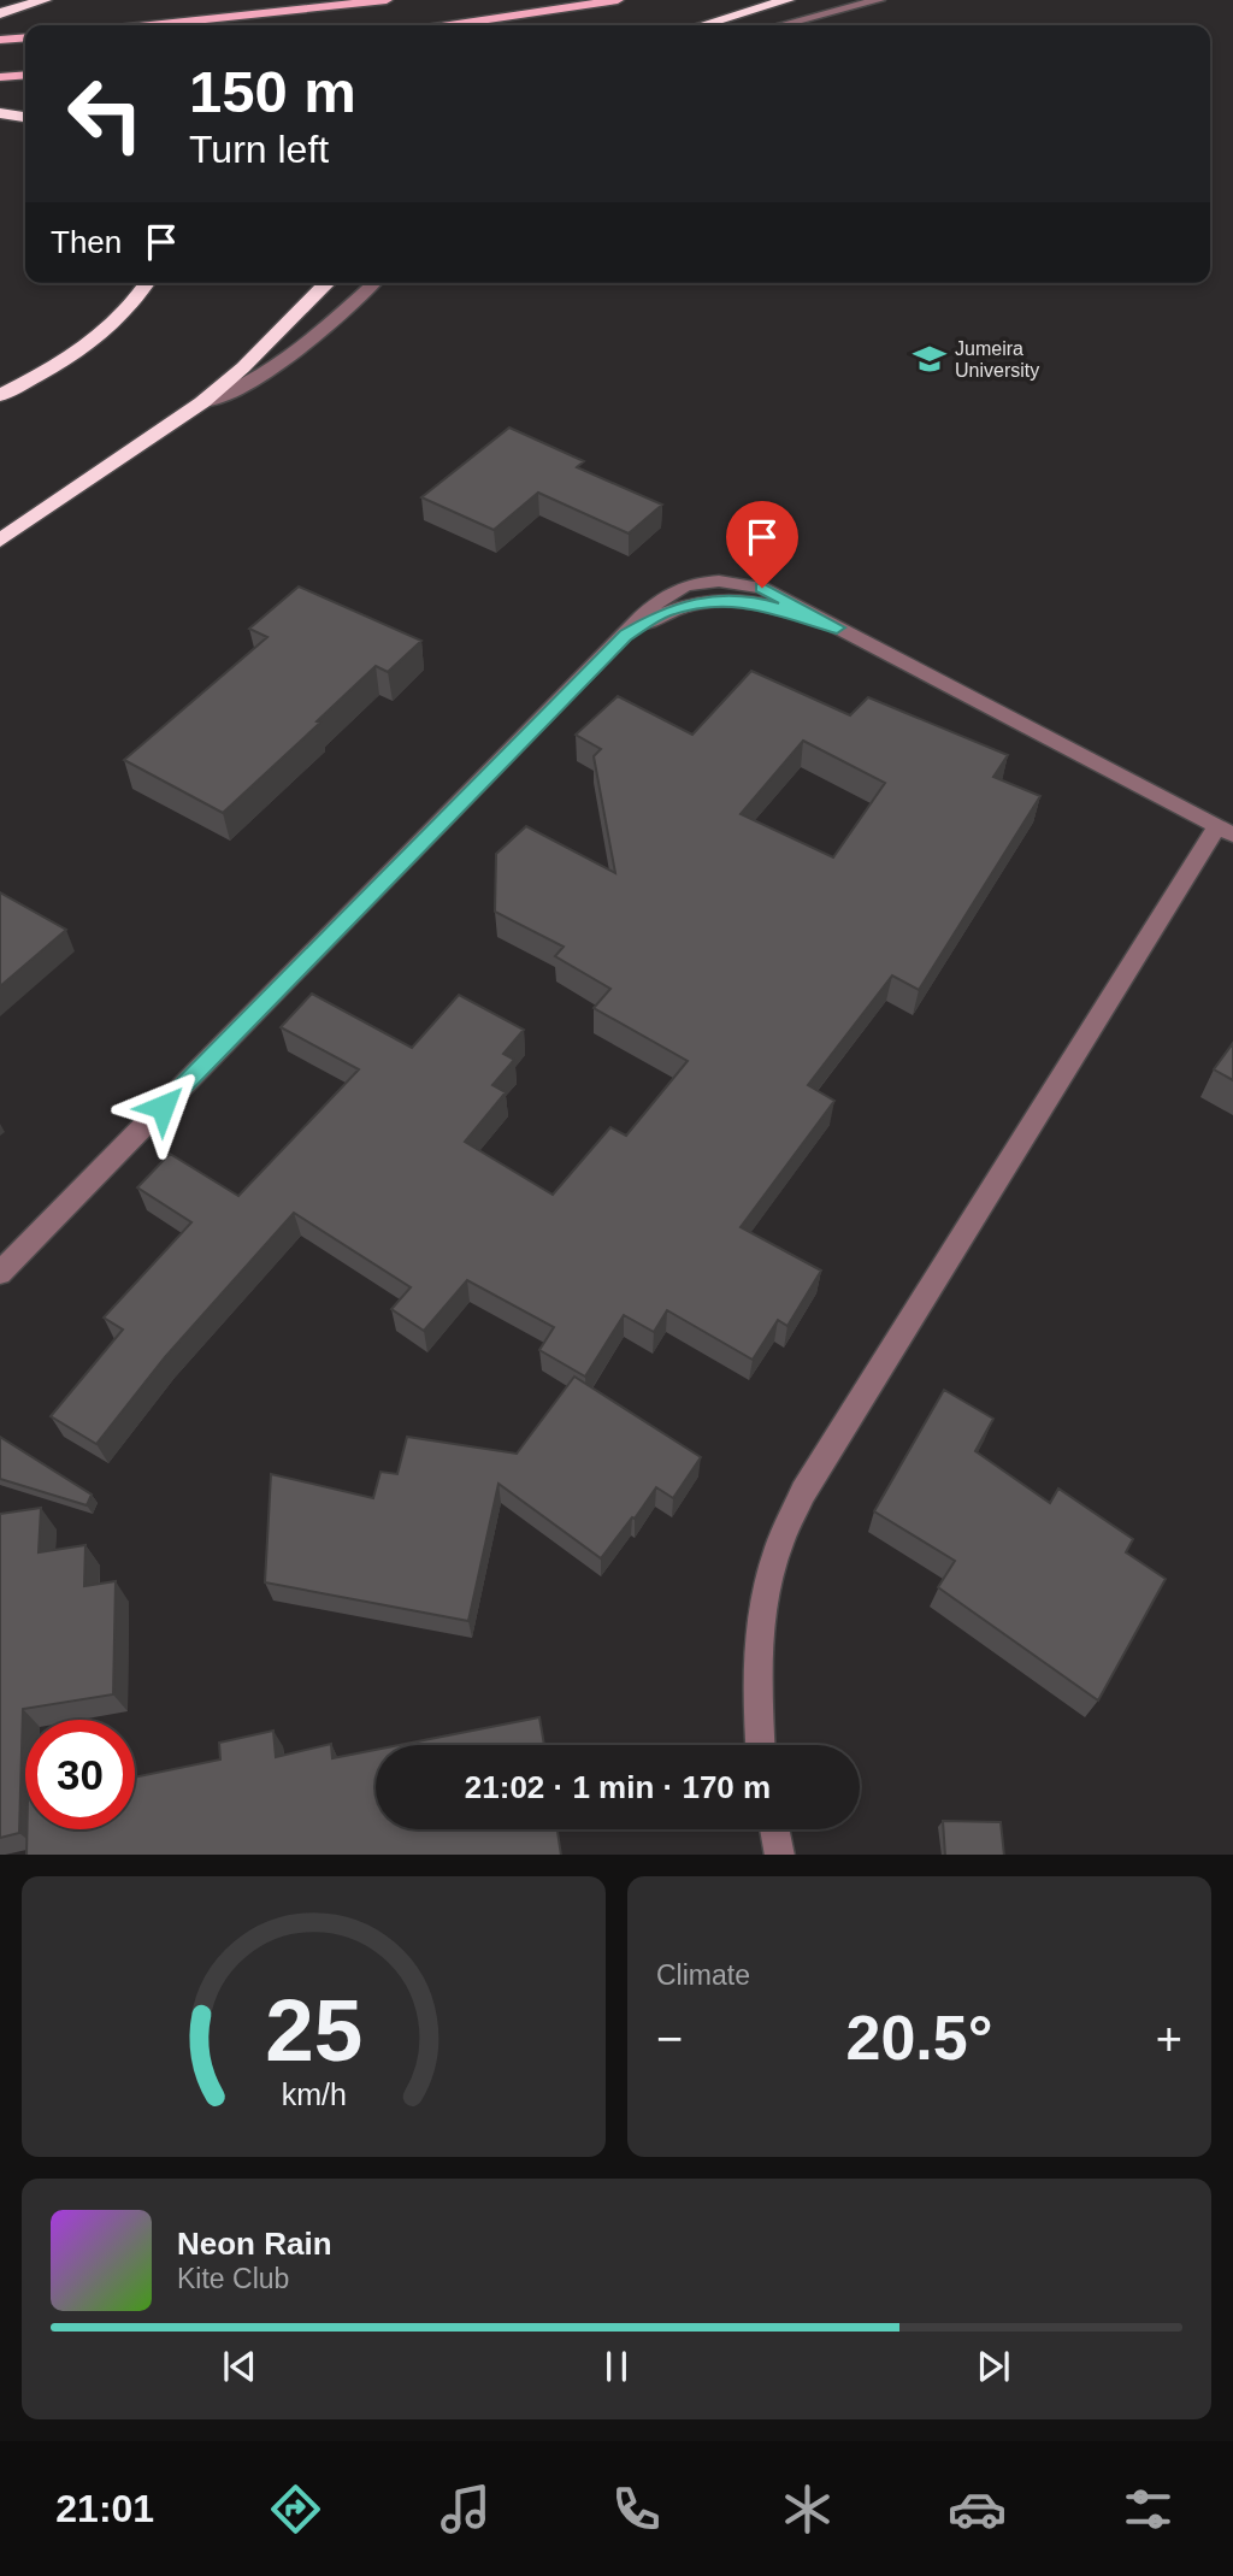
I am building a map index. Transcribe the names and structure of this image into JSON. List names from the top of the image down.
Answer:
{
  "places": {
    "school or university": ["Jumeira University"]
  },
  "page": {
    "turn": ["150 m", "Turn left"],
    "then": "Then",
    "limit": "30",
    "trip": "21:02 · 1 min · 170 m",
    "tile": "Climate",
    "heat": ["−", "20.5°", "+"],
    "song": ["Neon Rain", "Kite Club"],
    "tabs": "21:01",
    "gauge": ["25", "km/h"]
  }
}
